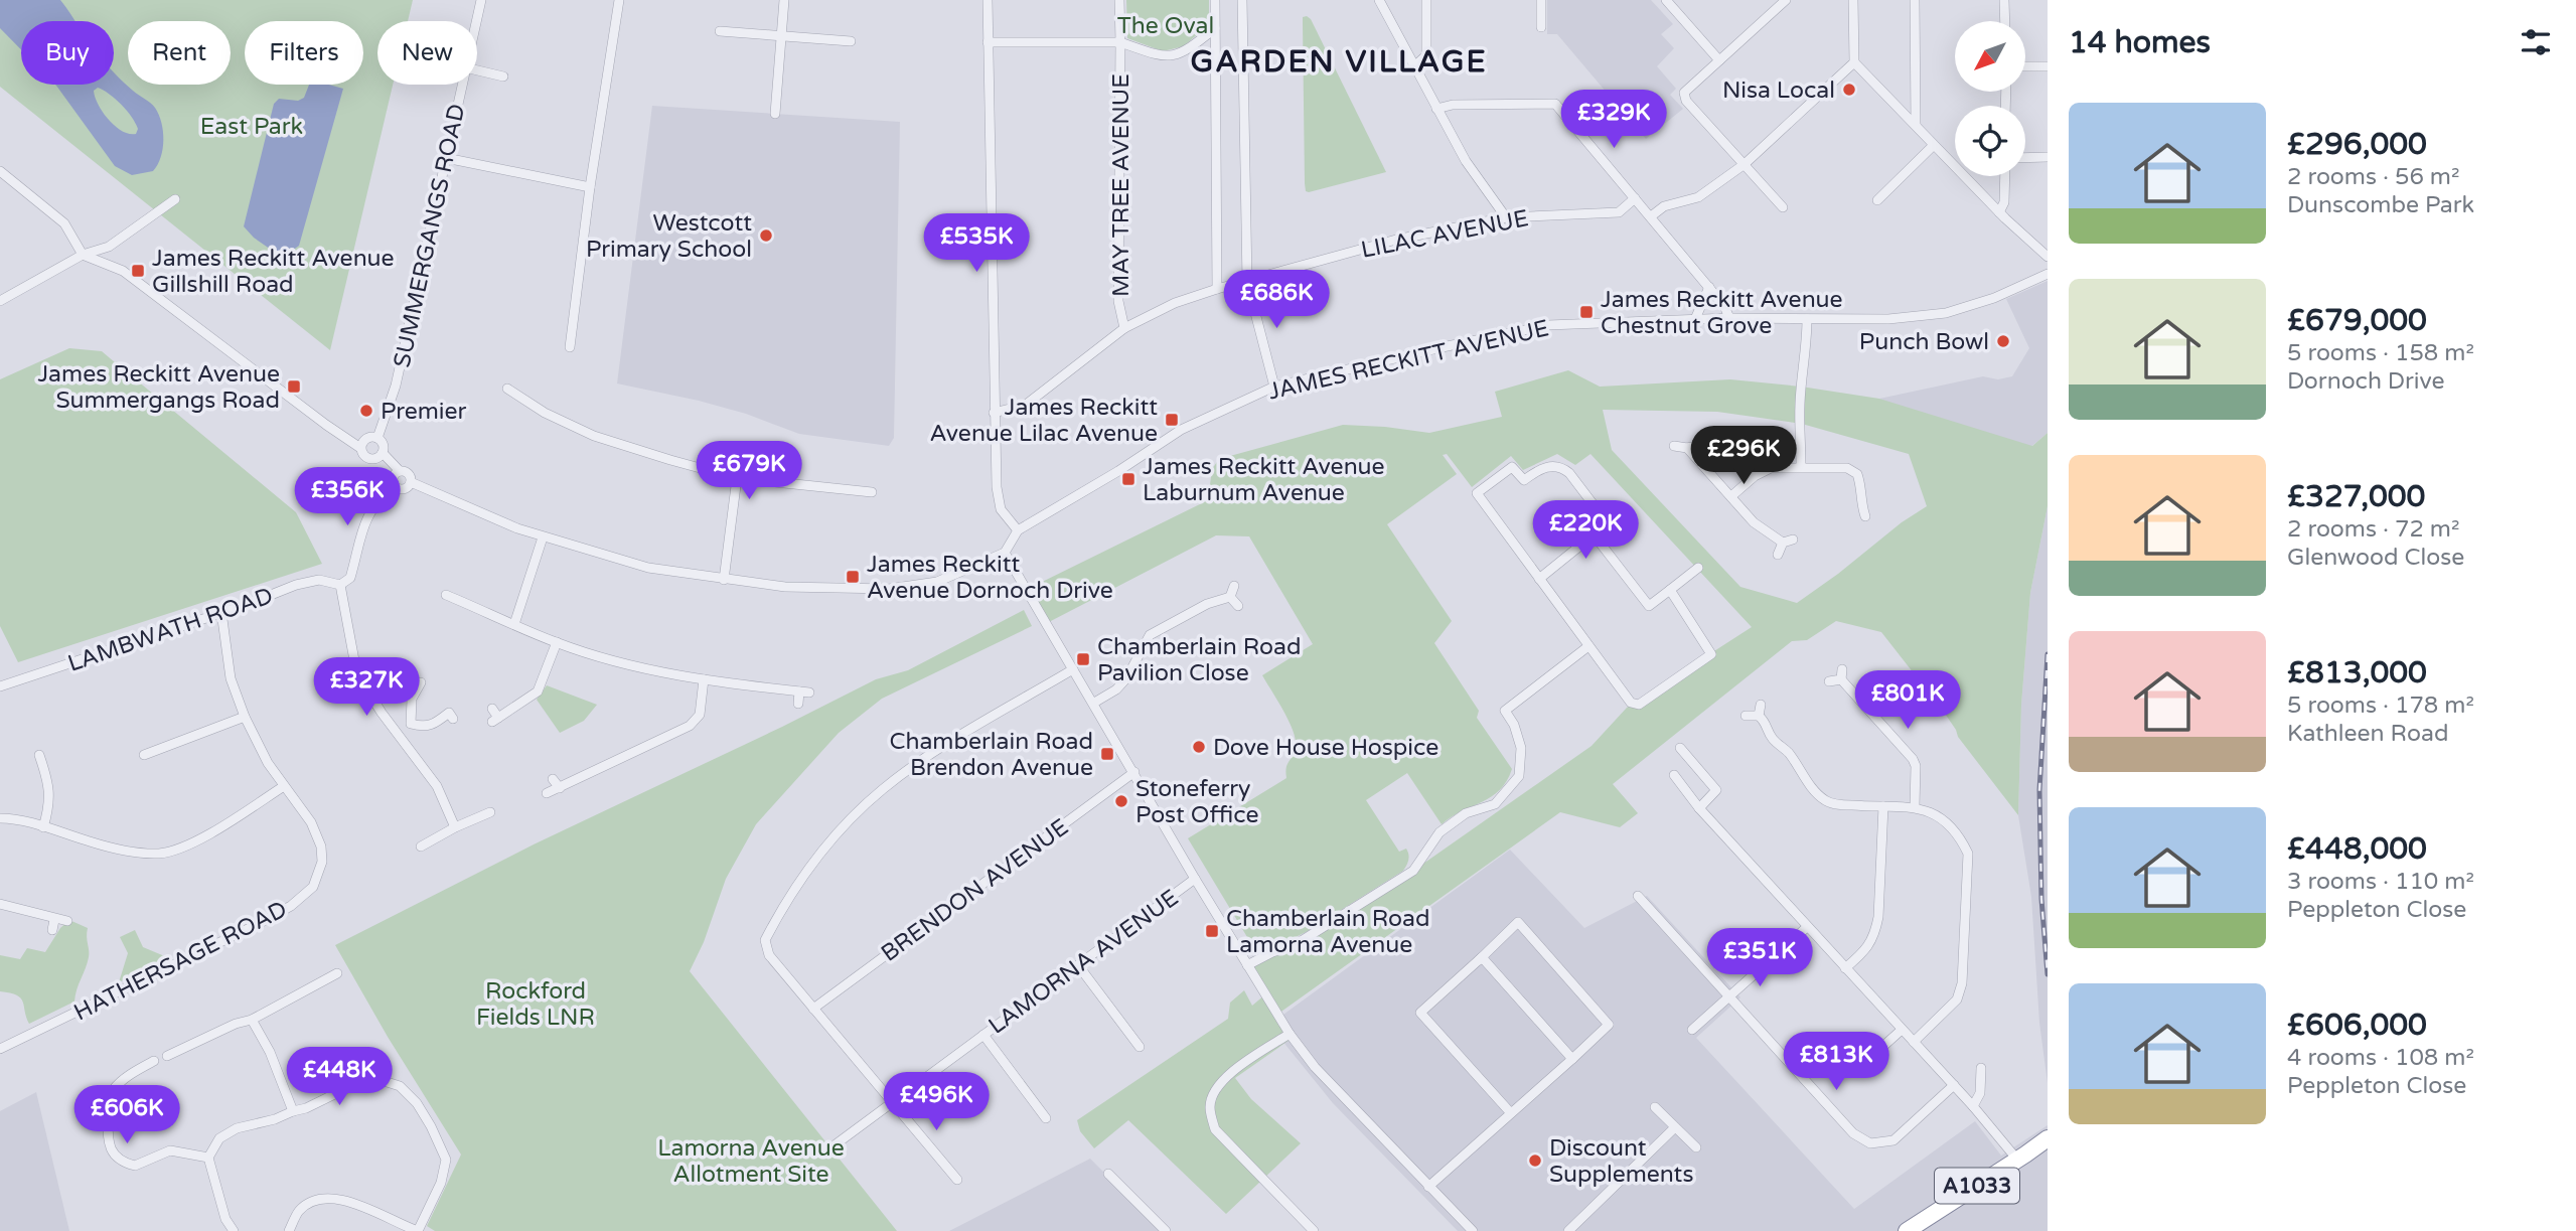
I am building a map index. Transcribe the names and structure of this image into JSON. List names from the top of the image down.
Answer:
{
  "streets": {
    "highway": ["A1033"],
    "street": [
      "MAY TREE AVENUE",
      "LILAC AVENUE",
      "SUMMERGANGS ROAD",
      "JAMES RECKITT AVENUE",
      "LAMBWATH ROAD",
      "BRENDON AVENUE",
      "HATHERSAGE ROAD",
      "LAMORNA AVENUE"
    ]
  },
  "crossings": [
    ["MAY TREE AVENUE", "LILAC AVENUE"],
    ["LAMBWATH ROAD", "HATHERSAGE ROAD"]
  ],
  "districts": ["GARDEN VILLAGE"],
  "parks": [
    "The Oval",
    "East Park",
    "Rockford Fields LNR",
    "Lamorna Avenue Allotment Site"
  ],
  "places": {
    "other": [
      "Nisa Local",
      "Westcott Primary School",
      "Punch Bowl",
      "Premier",
      "Dove House Hospice",
      "Stoneferry Post Office",
      "Discount Supplements"
    ],
    "transit": [
      "James Reckitt Avenue Gillshill Road",
      "James Reckitt Avenue Chestnut Grove",
      "James Reckitt Avenue Summergangs Road",
      "James Reckitt Avenue Lilac Avenue",
      "James Reckitt Avenue Laburnum Avenue",
      "James Reckitt Avenue Dornoch Drive",
      "Chamberlain Road Pavilion Close",
      "Chamberlain Road Brendon Avenue",
      "Chamberlain Road Lamorna Avenue"
    ]
  },
  "north": "bottom left",
  "page": {
    "heading": "14 homes",
    "chip": [
      "Buy",
      "Rent",
      "Filters",
      "New"
    ],
    "list": [
      {
        "name": "£296,000",
        "note": "2 rooms · 56 m² · Dunscombe Park"
      },
      {
        "name": "£679,000",
        "note": "5 rooms · 158 m² · Dornoch Drive"
      },
      {
        "name": "£327,000",
        "note": "2 rooms · 72 m² · Glenwood Close"
      },
      {
        "name": "£813,000",
        "note": "5 rooms · 178 m² · Kathleen Road"
      },
      {
        "name": "£448,000",
        "note": "3 rooms · 110 m² · Peppleton Close"
      },
      {
        "name": "£606,000",
        "note": "4 rooms · 108 m² · Peppleton Close"
      }
    ],
    "price": [
      "£329K",
      "£535K",
      "£686K",
      "£296K",
      "£679K",
      "£356K",
      "£220K",
      "£327K",
      "£801K",
      "£351K",
      "£813K",
      "£448K",
      "£496K",
      "£606K"
    ]
  }
}
